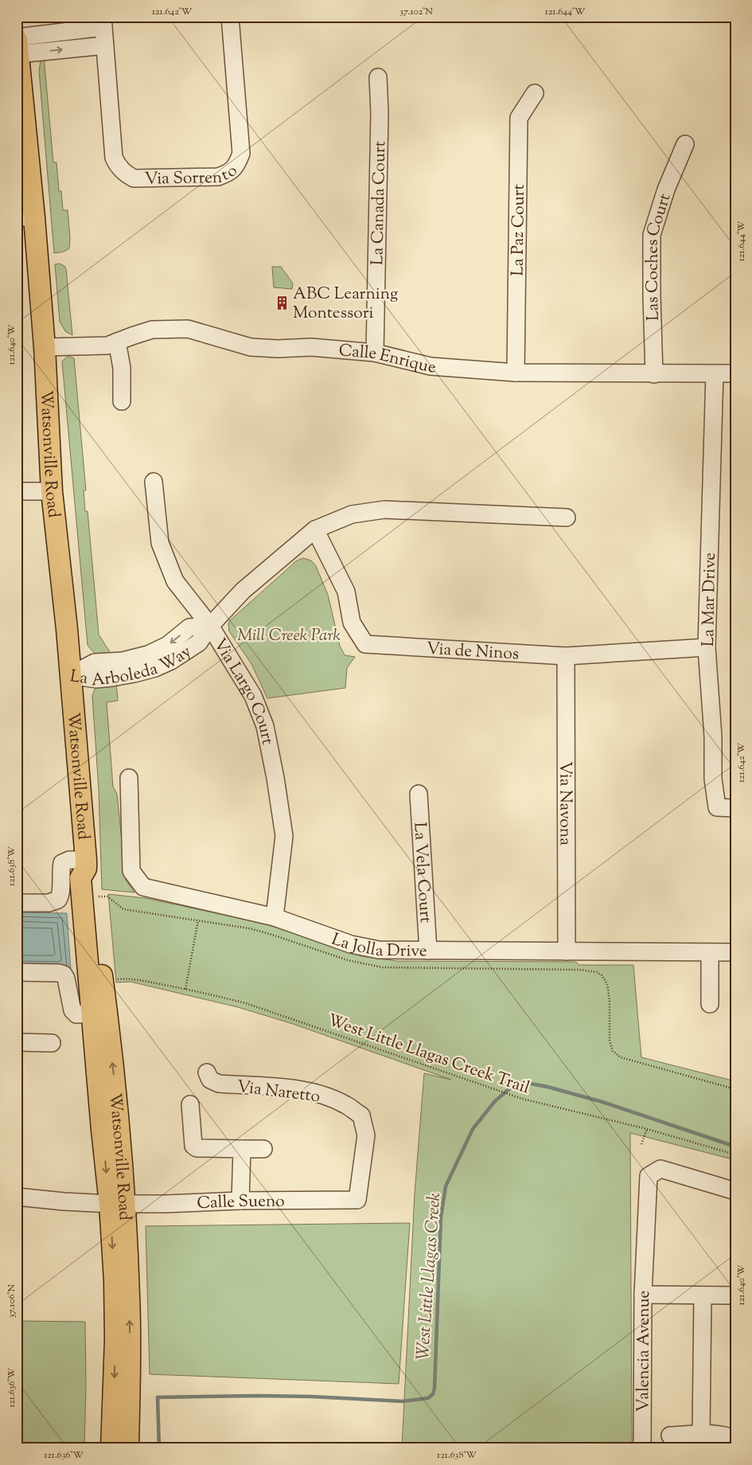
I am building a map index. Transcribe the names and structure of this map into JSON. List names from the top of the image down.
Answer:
{
  "streets": {
    "main road": ["Watsonville Road"],
    "street": [
      "Via Sorrento",
      "La Canada Court",
      "La Paz Court",
      "Las Coches Court",
      "Calle Enrique",
      "La Mar Drive",
      "Via de Ninos",
      "La Arboleda Way",
      "Via Largo Court",
      "Via Navona",
      "La Vela Court",
      "La Jolla Drive",
      "Via Naretto",
      "Calle Sueno",
      "Valencia Avenue"
    ],
    "path": ["West Little Llagas Creek Trail"]
  },
  "crossings": [
    ["Via Sorrento", "Watsonville Road"],
    ["La Canada Court", "Calle Enrique"],
    ["La Paz Court", "Calle Enrique"],
    ["Las Coches Court", "Calle Enrique"],
    ["Calle Enrique", "Watsonville Road"],
    ["Calle Enrique", "La Mar Drive"],
    ["Watsonville Road", "La Arboleda Way"],
    ["Watsonville Road", "West Little Llagas Creek Trail"],
    ["Watsonville Road", "Calle Sueno"],
    ["La Mar Drive", "Via de Ninos"],
    ["Via de Ninos", "La Arboleda Way"],
    ["Via de Ninos", "Via Navona"],
    ["La Arboleda Way", "Via Largo Court"],
    ["Via Largo Court", "La Jolla Drive"],
    ["Via Navona", "La Jolla Drive"],
    ["La Vela Court", "La Jolla Drive"],
    ["Via Naretto", "Calle Sueno"]
  ],
  "water": ["West Little Llagas Creek"],
  "parks": ["Mill Creek Park"],
  "places": {
    "building": ["ABC Learning Montessori"]
  },
  "coordinates": [
    "121.642°W",
    "37.102°N",
    "121.644°W",
    "121.640°W",
    "121.638°W",
    "37.106°N",
    "121.636°W"
  ]
}
